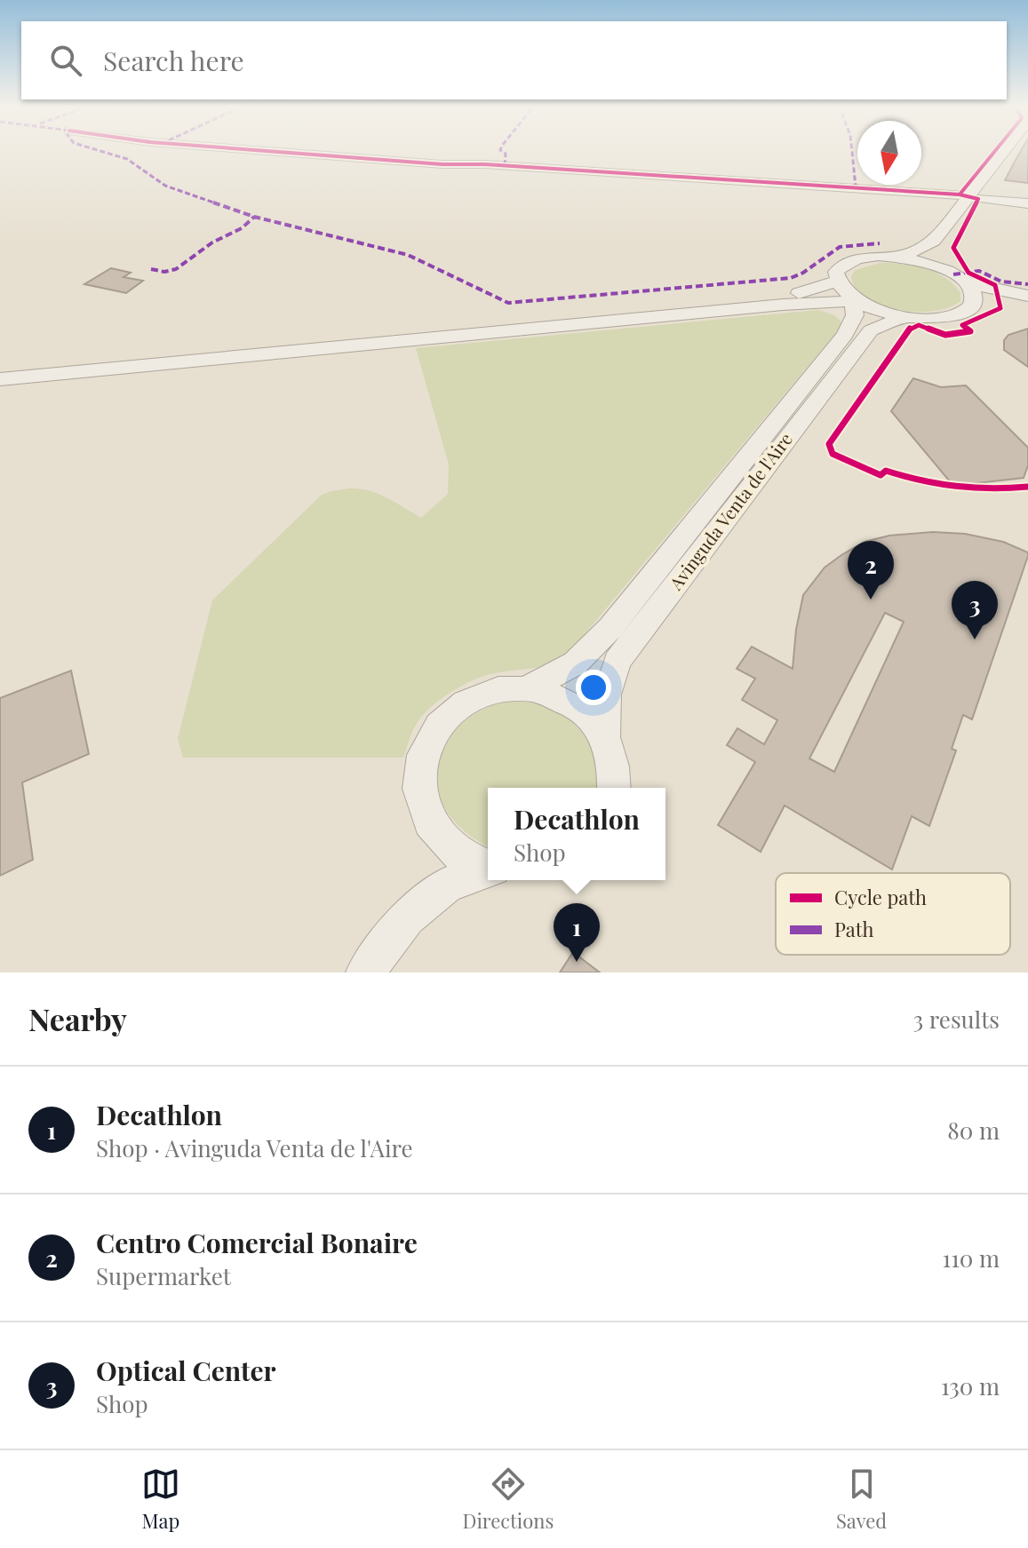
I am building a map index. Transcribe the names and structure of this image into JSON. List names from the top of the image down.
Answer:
{
  "streets": {
    "street": ["Avinguda Venta de l'Aire"]
  },
  "legend": ["Cycle path", "Path"],
  "north": "bottom",
  "page": {
    "search": "Search here",
    "pins": ["2", "3", "1"],
    "popup": ["Decathlon", "Shop"],
    "heading": ["Nearby", "3 results"],
    "list": [
      {
        "mark": "1",
        "name": "Decathlon",
        "note": "Shop · Avinguda Venta de l'Aire",
        "value": "80 m"
      },
      {
        "mark": "2",
        "name": "Centro Comercial Bonaire",
        "note": "Supermarket",
        "value": "110 m"
      },
      {
        "mark": "3",
        "name": "Optical Center",
        "note": "Shop",
        "value": "130 m"
      }
    ],
    "nav": ["Map", "Directions", "Saved"]
  }
}
